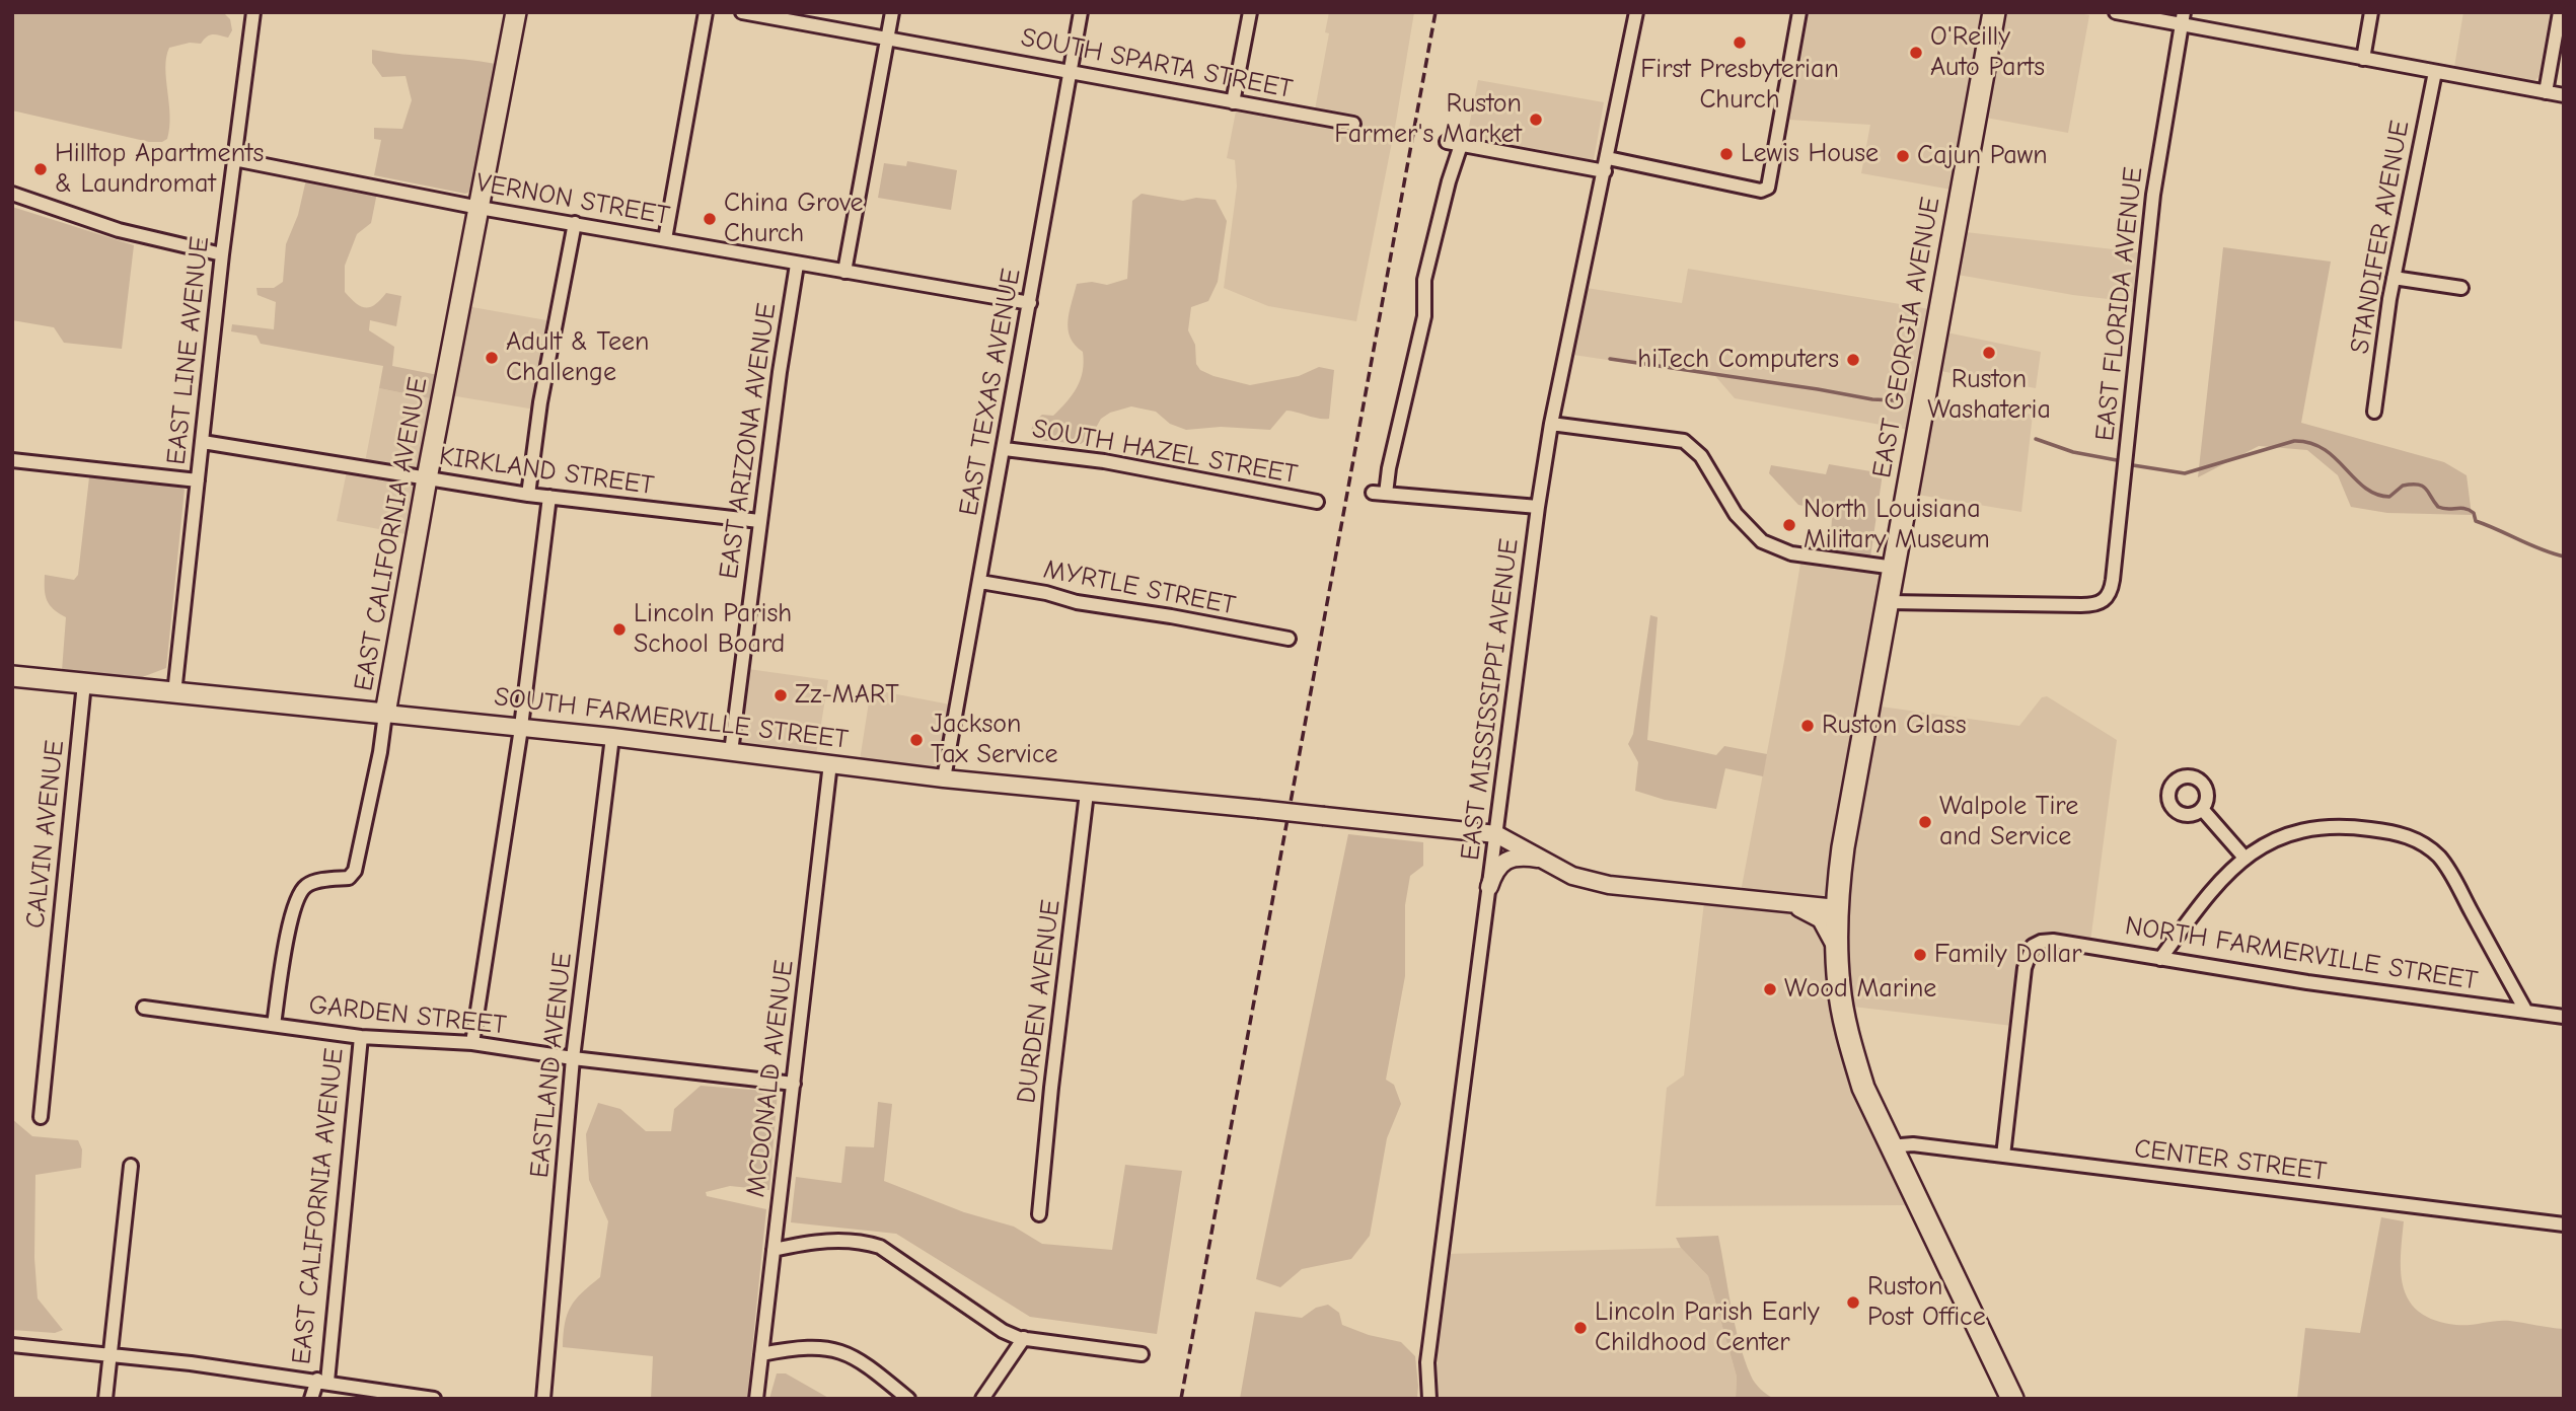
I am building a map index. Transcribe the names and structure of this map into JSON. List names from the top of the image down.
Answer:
{
  "streets": {
    "main road": ["EAST GEORGIA AVENUE", "EAST CALIFORNIA AVENUE", "SOUTH FARMERVILLE STREET"],
    "street": [
      "SOUTH SPARTA STREET",
      "VERNON STREET",
      "STANDIFER AVENUE",
      "EAST FLORIDA AVENUE",
      "EAST LINE AVENUE",
      "EAST TEXAS AVENUE",
      "EAST ARIZONA AVENUE",
      "SOUTH HAZEL STREET",
      "KIRKLAND STREET",
      "MYRTLE STREET",
      "EAST MISSISSIPPI AVENUE",
      "CALVIN AVENUE",
      "NORTH FARMERVILLE STREET",
      "DURDEN AVENUE",
      "GARDEN STREET",
      "EASTLAND AVENUE",
      "MCDONALD AVENUE",
      "CENTER STREET"
    ]
  },
  "crossings": [
    ["SOUTH SPARTA STREET", "EAST TEXAS AVENUE"],
    ["VERNON STREET", "EAST LINE AVENUE"],
    ["VERNON STREET", "EAST TEXAS AVENUE"],
    ["VERNON STREET", "EAST ARIZONA AVENUE"],
    ["VERNON STREET", "EAST CALIFORNIA AVENUE"],
    ["EAST FLORIDA AVENUE", "EAST GEORGIA AVENUE"],
    ["EAST GEORGIA AVENUE", "CENTER STREET"],
    ["EAST LINE AVENUE", "KIRKLAND STREET"],
    ["EAST LINE AVENUE", "SOUTH FARMERVILLE STREET"],
    ["EAST TEXAS AVENUE", "SOUTH HAZEL STREET"],
    ["EAST TEXAS AVENUE", "MYRTLE STREET"],
    ["EAST TEXAS AVENUE", "SOUTH FARMERVILLE STREET"],
    ["EAST ARIZONA AVENUE", "KIRKLAND STREET"],
    ["EAST ARIZONA AVENUE", "SOUTH FARMERVILLE STREET"],
    ["KIRKLAND STREET", "EAST CALIFORNIA AVENUE"],
    ["EAST CALIFORNIA AVENUE", "SOUTH FARMERVILLE STREET"],
    ["EAST CALIFORNIA AVENUE", "GARDEN STREET"],
    ["EAST MISSISSIPPI AVENUE", "SOUTH FARMERVILLE STREET"],
    ["SOUTH FARMERVILLE STREET", "CALVIN AVENUE"],
    ["SOUTH FARMERVILLE STREET", "DURDEN AVENUE"],
    ["SOUTH FARMERVILLE STREET", "EASTLAND AVENUE"],
    ["SOUTH FARMERVILLE STREET", "MCDONALD AVENUE"],
    ["NORTH FARMERVILLE STREET", "CENTER STREET"],
    ["GARDEN STREET", "EASTLAND AVENUE"],
    ["GARDEN STREET", "MCDONALD AVENUE"]
  ],
  "places": [
    "First Presbyterian Church",
    "O'Reilly Auto Parts",
    "Ruston Farmer's Market",
    "Lewis House",
    "Cajun Pawn",
    "Hilltop Apartments & Laundromat",
    "China Grove Church",
    "Ruston Washateria",
    "Adult & Teen Challenge",
    "hiTech Computers",
    "North Louisiana Military Museum",
    "Lincoln Parish School Board",
    "Zz-MART",
    "Ruston Glass",
    "Jackson Tax Service",
    "Walpole Tire and Service",
    "Family Dollar",
    "Wood Marine",
    "Ruston Post Office",
    "Lincoln Parish Early Childhood Center"
  ]
}
